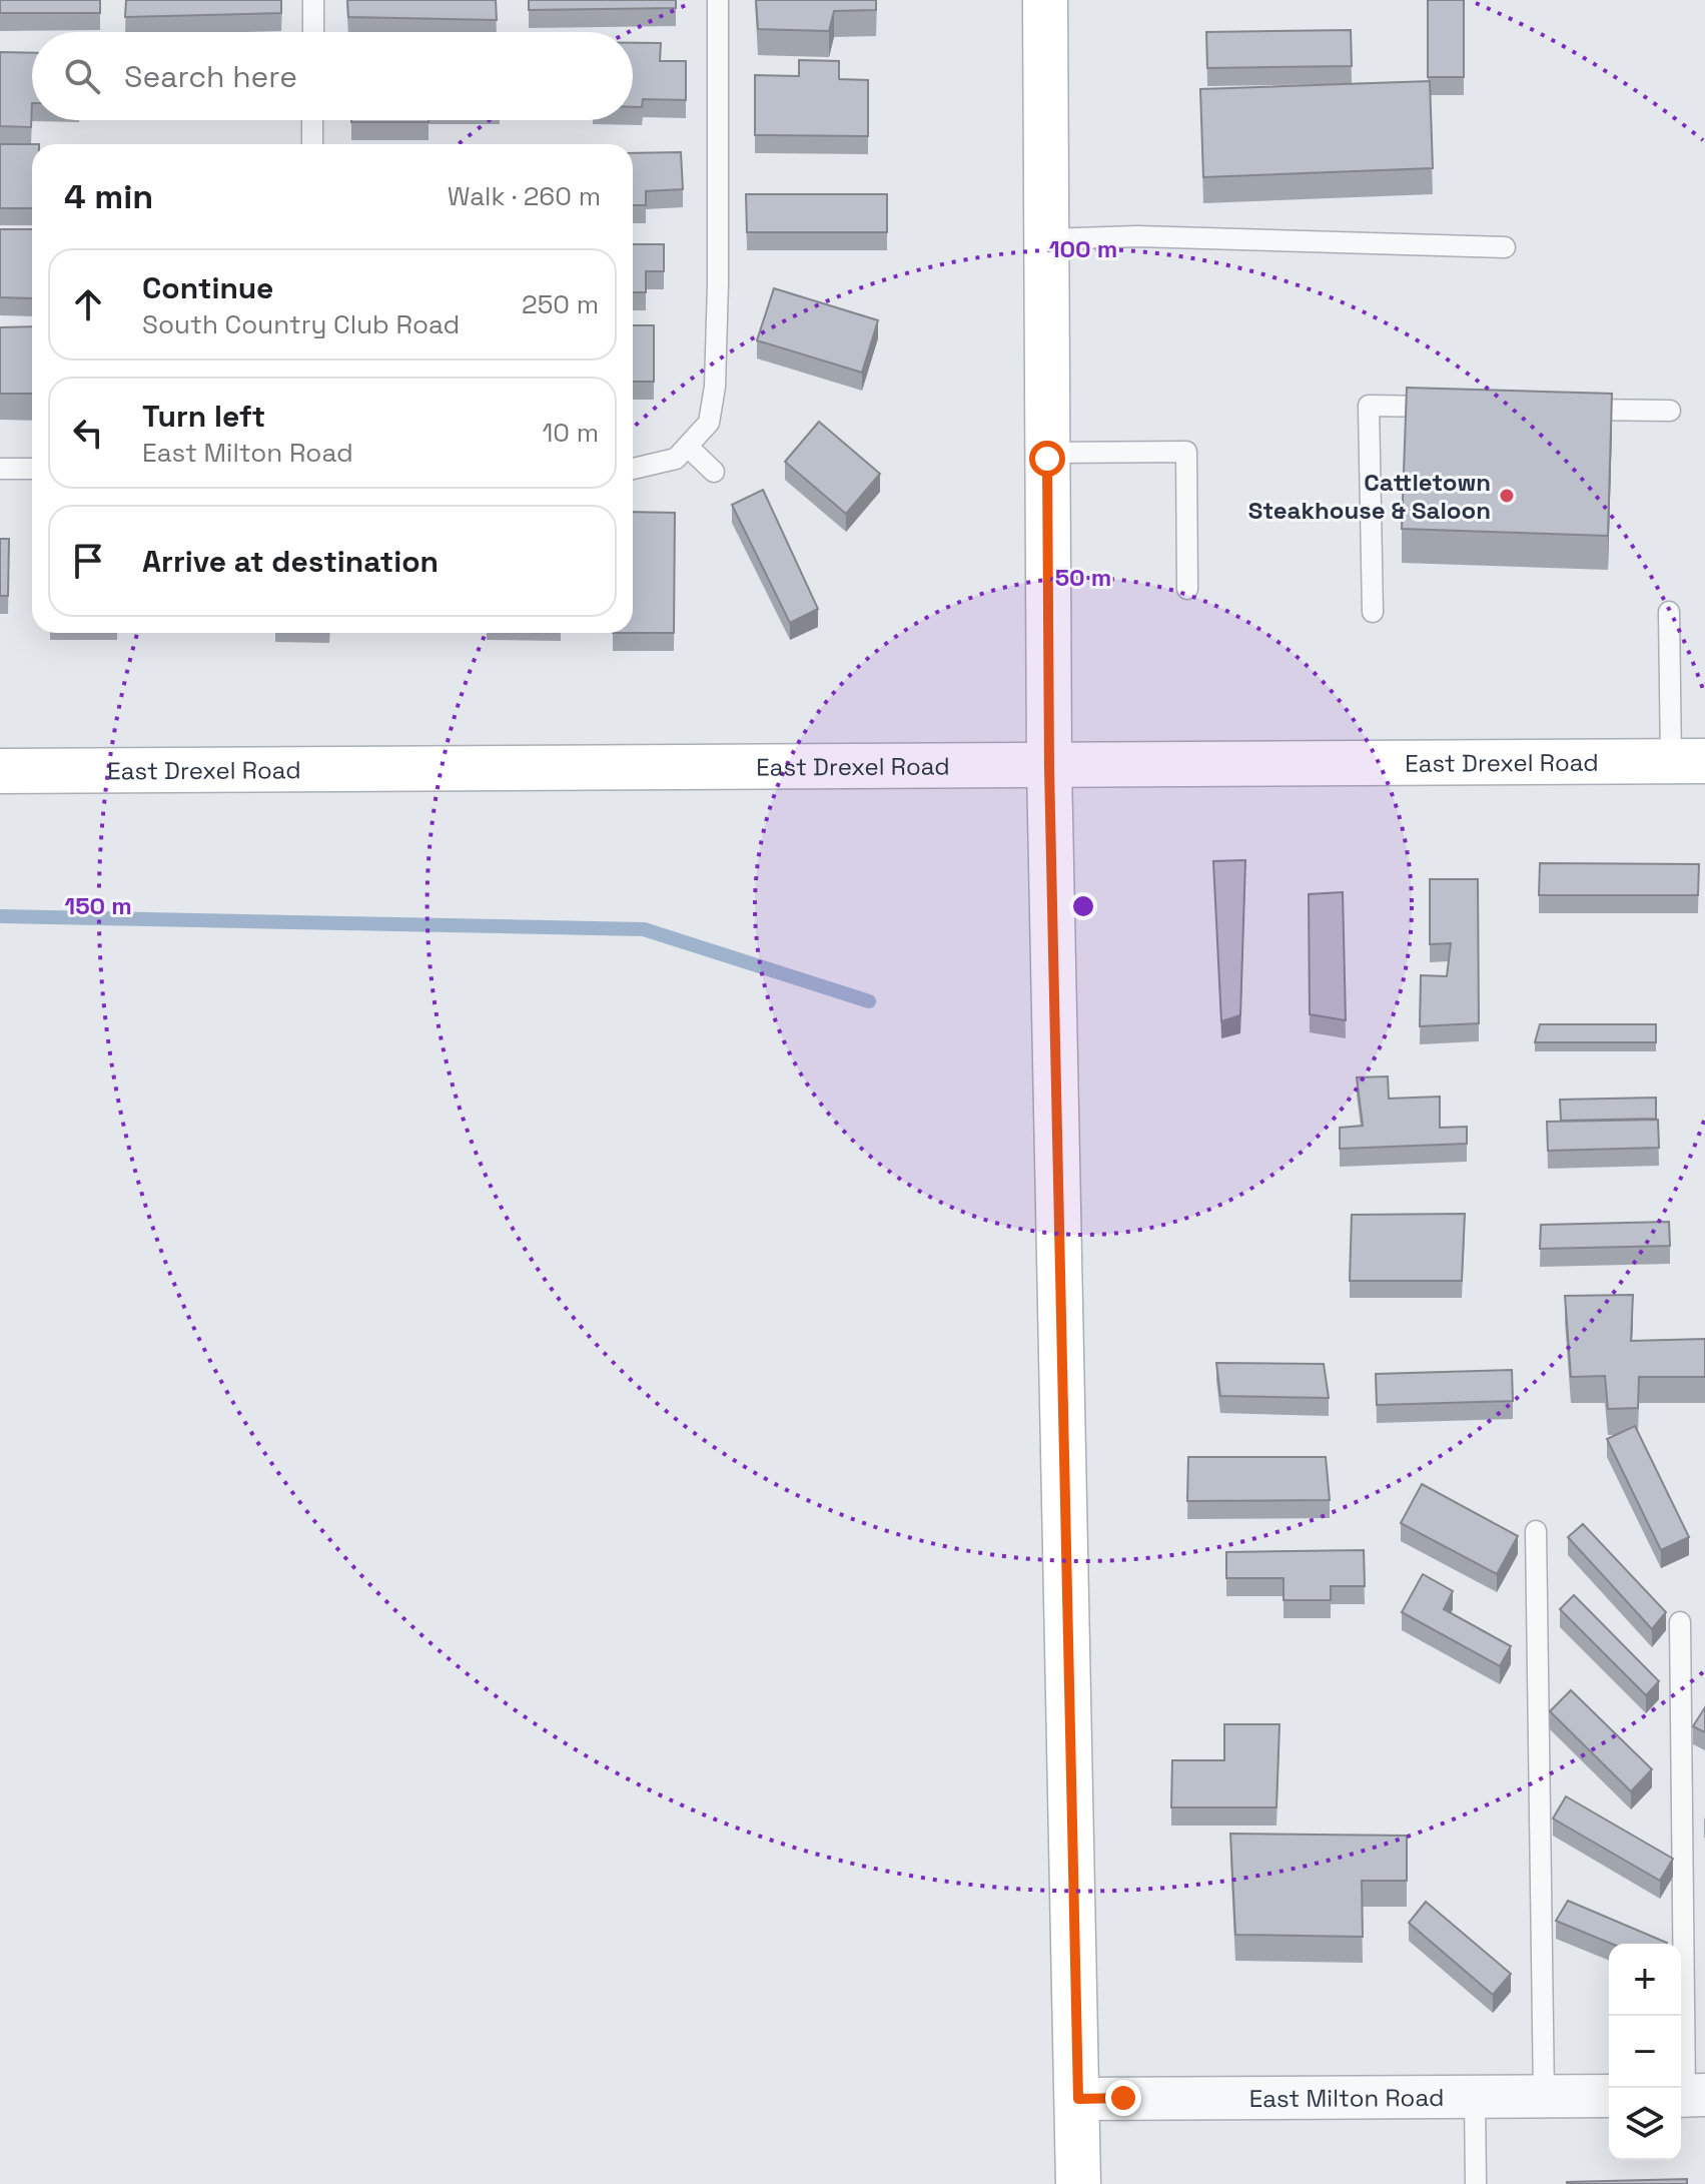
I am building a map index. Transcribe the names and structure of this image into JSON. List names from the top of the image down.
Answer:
{
  "streets": {
    "street": ["East Drexel Road", "East Milton Road"]
  },
  "places": ["Cattletown Steakhouse & Saloon"],
  "page": {
    "search": "Search here",
    "heading": ["4 min", "Walk · 260 m"],
    "list": [
      ["Continue", "South Country Club Road", "250 m"],
      ["Turn left", "East Milton Road", "10 m"],
      "Arrive at destination"
    ],
    "map_buttons": ["+", "−"]
  },
  "rings": ["100 m", "50 m", "150 m"]
}
